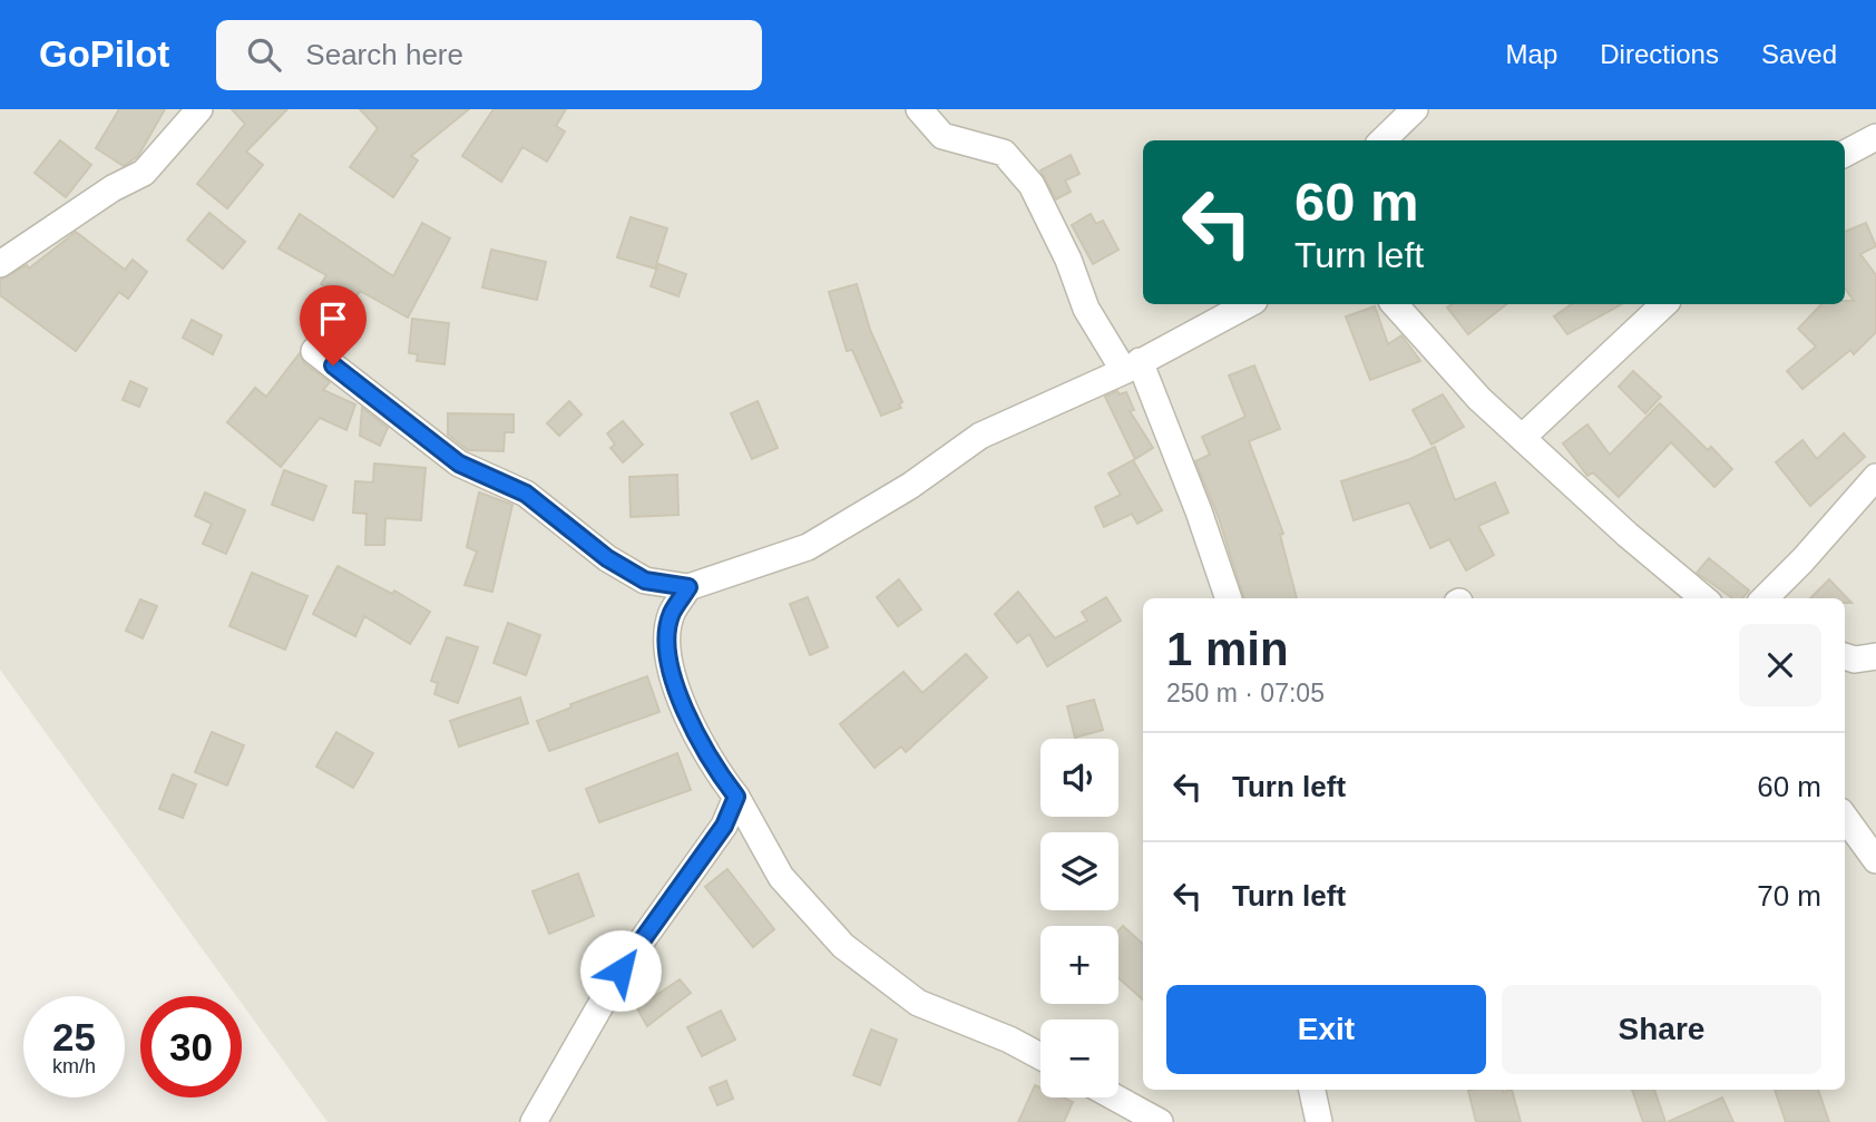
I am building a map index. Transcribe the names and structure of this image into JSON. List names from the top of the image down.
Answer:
{
  "page": {
    "header": "GoPilot",
    "search": "Search here",
    "nav": ["Map", "Directions", "Saved"],
    "turn": ["60 m", "Turn left"],
    "heading": ["1 min", "250 m · 07:05"],
    "list": [
      {
        "name": "Turn left",
        "value": "60 m"
      },
      {
        "name": "Turn left",
        "value": "70 m"
      }
    ],
    "map_buttons": ["+", "−"],
    "buttons": ["Exit", "Share"],
    "speed": "25 km/h",
    "limit": "30"
  }
}
